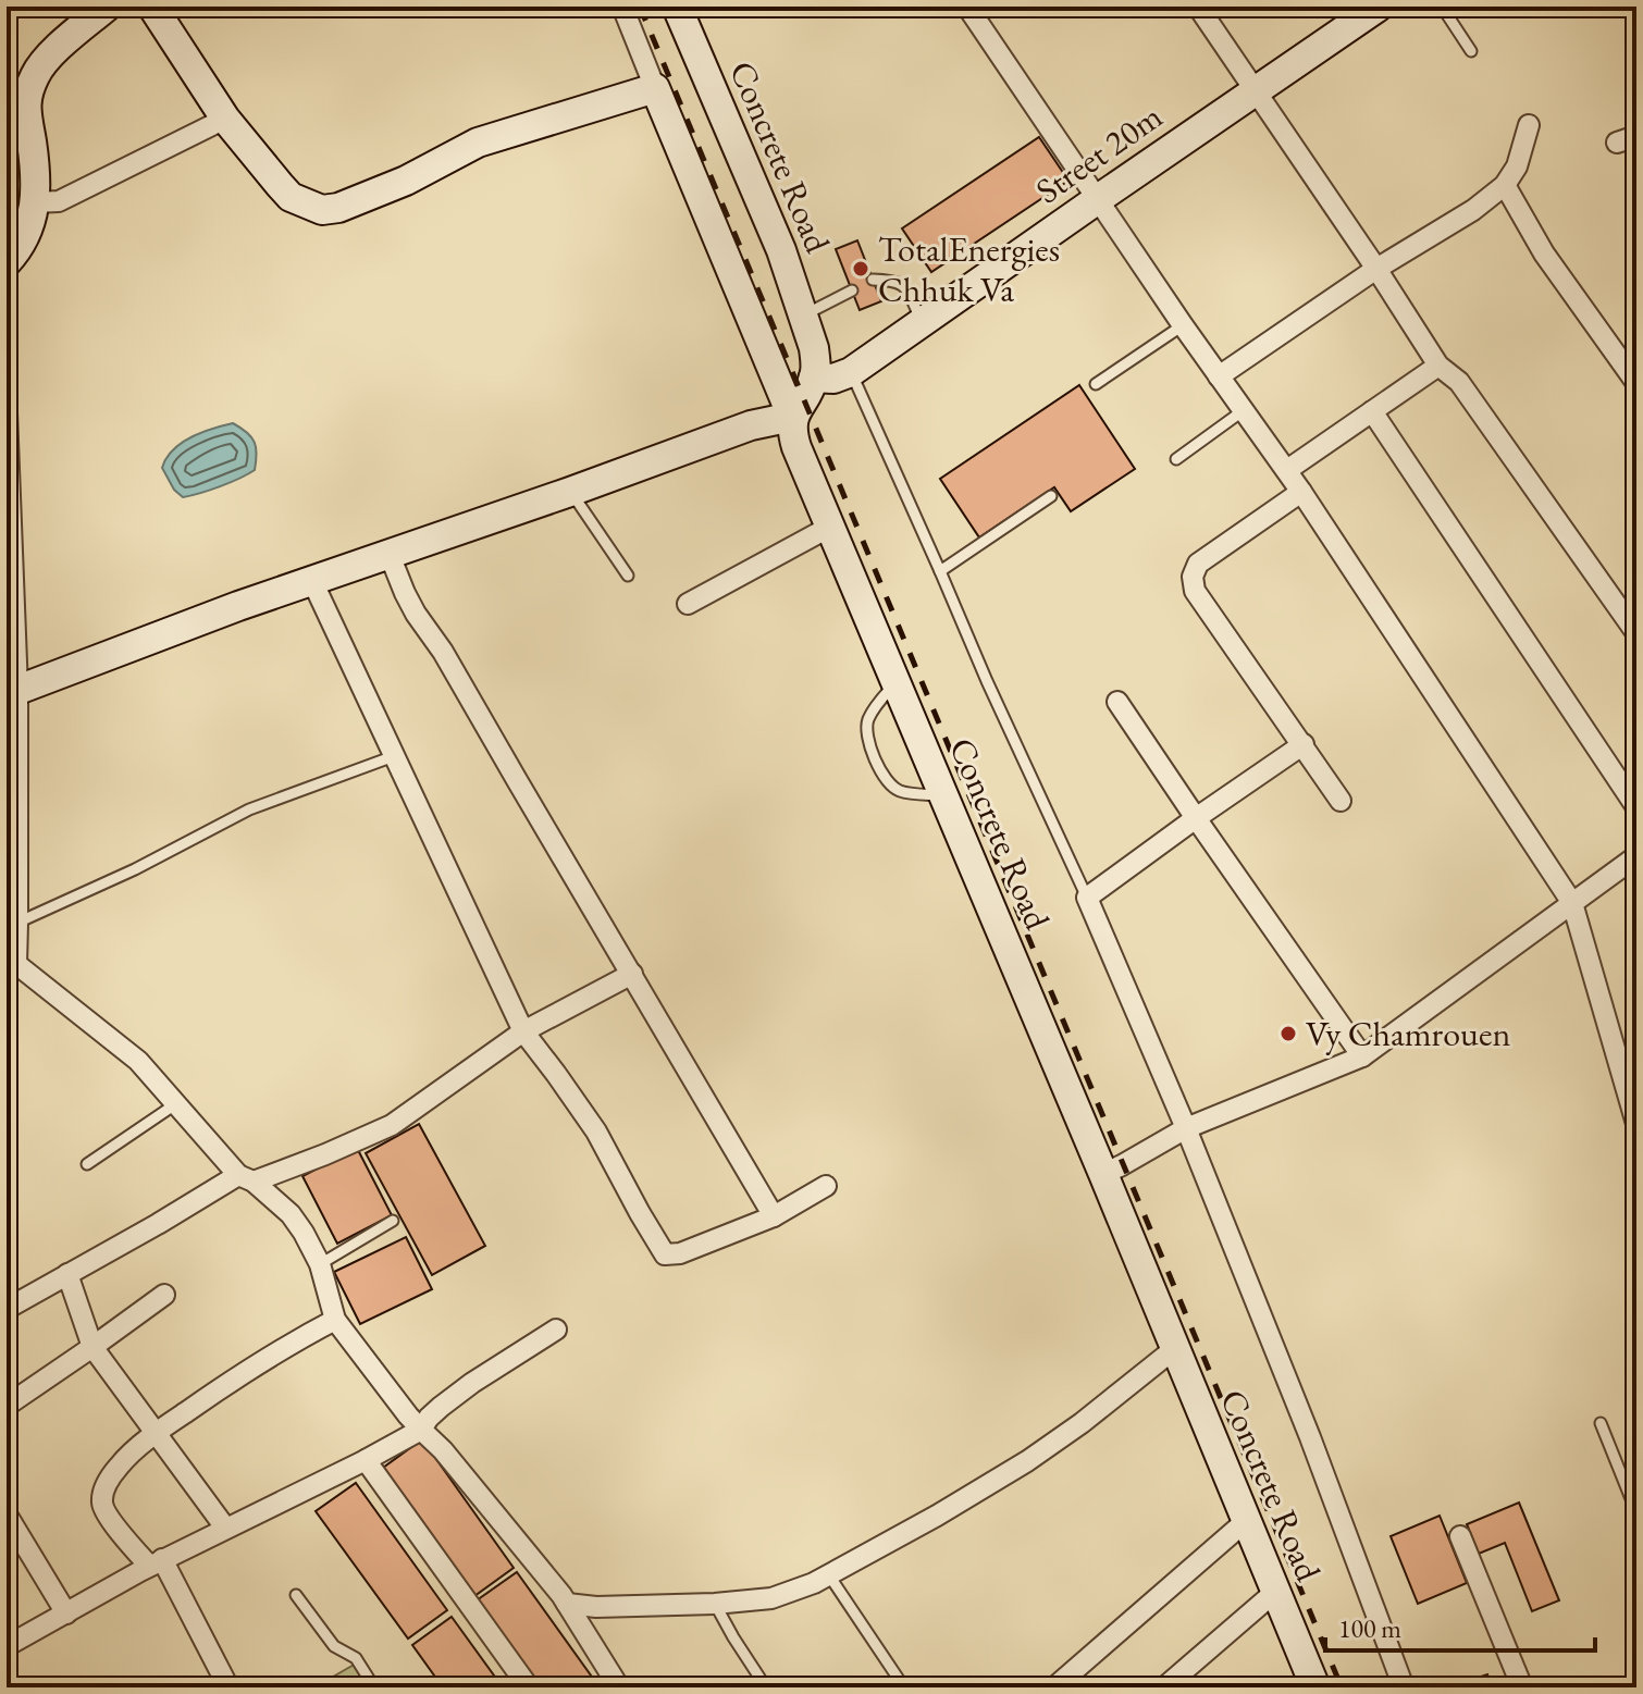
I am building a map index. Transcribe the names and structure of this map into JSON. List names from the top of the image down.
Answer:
{
  "streets": {
    "street": ["Street 20m", "Concrete Road"]
  },
  "crossings": [
    ["Street 20m", "Concrete Road"]
  ],
  "places": ["TotalEnergies Chhuk Va", "Vy Chamrouen"],
  "scale_bar": "100 m"
}
